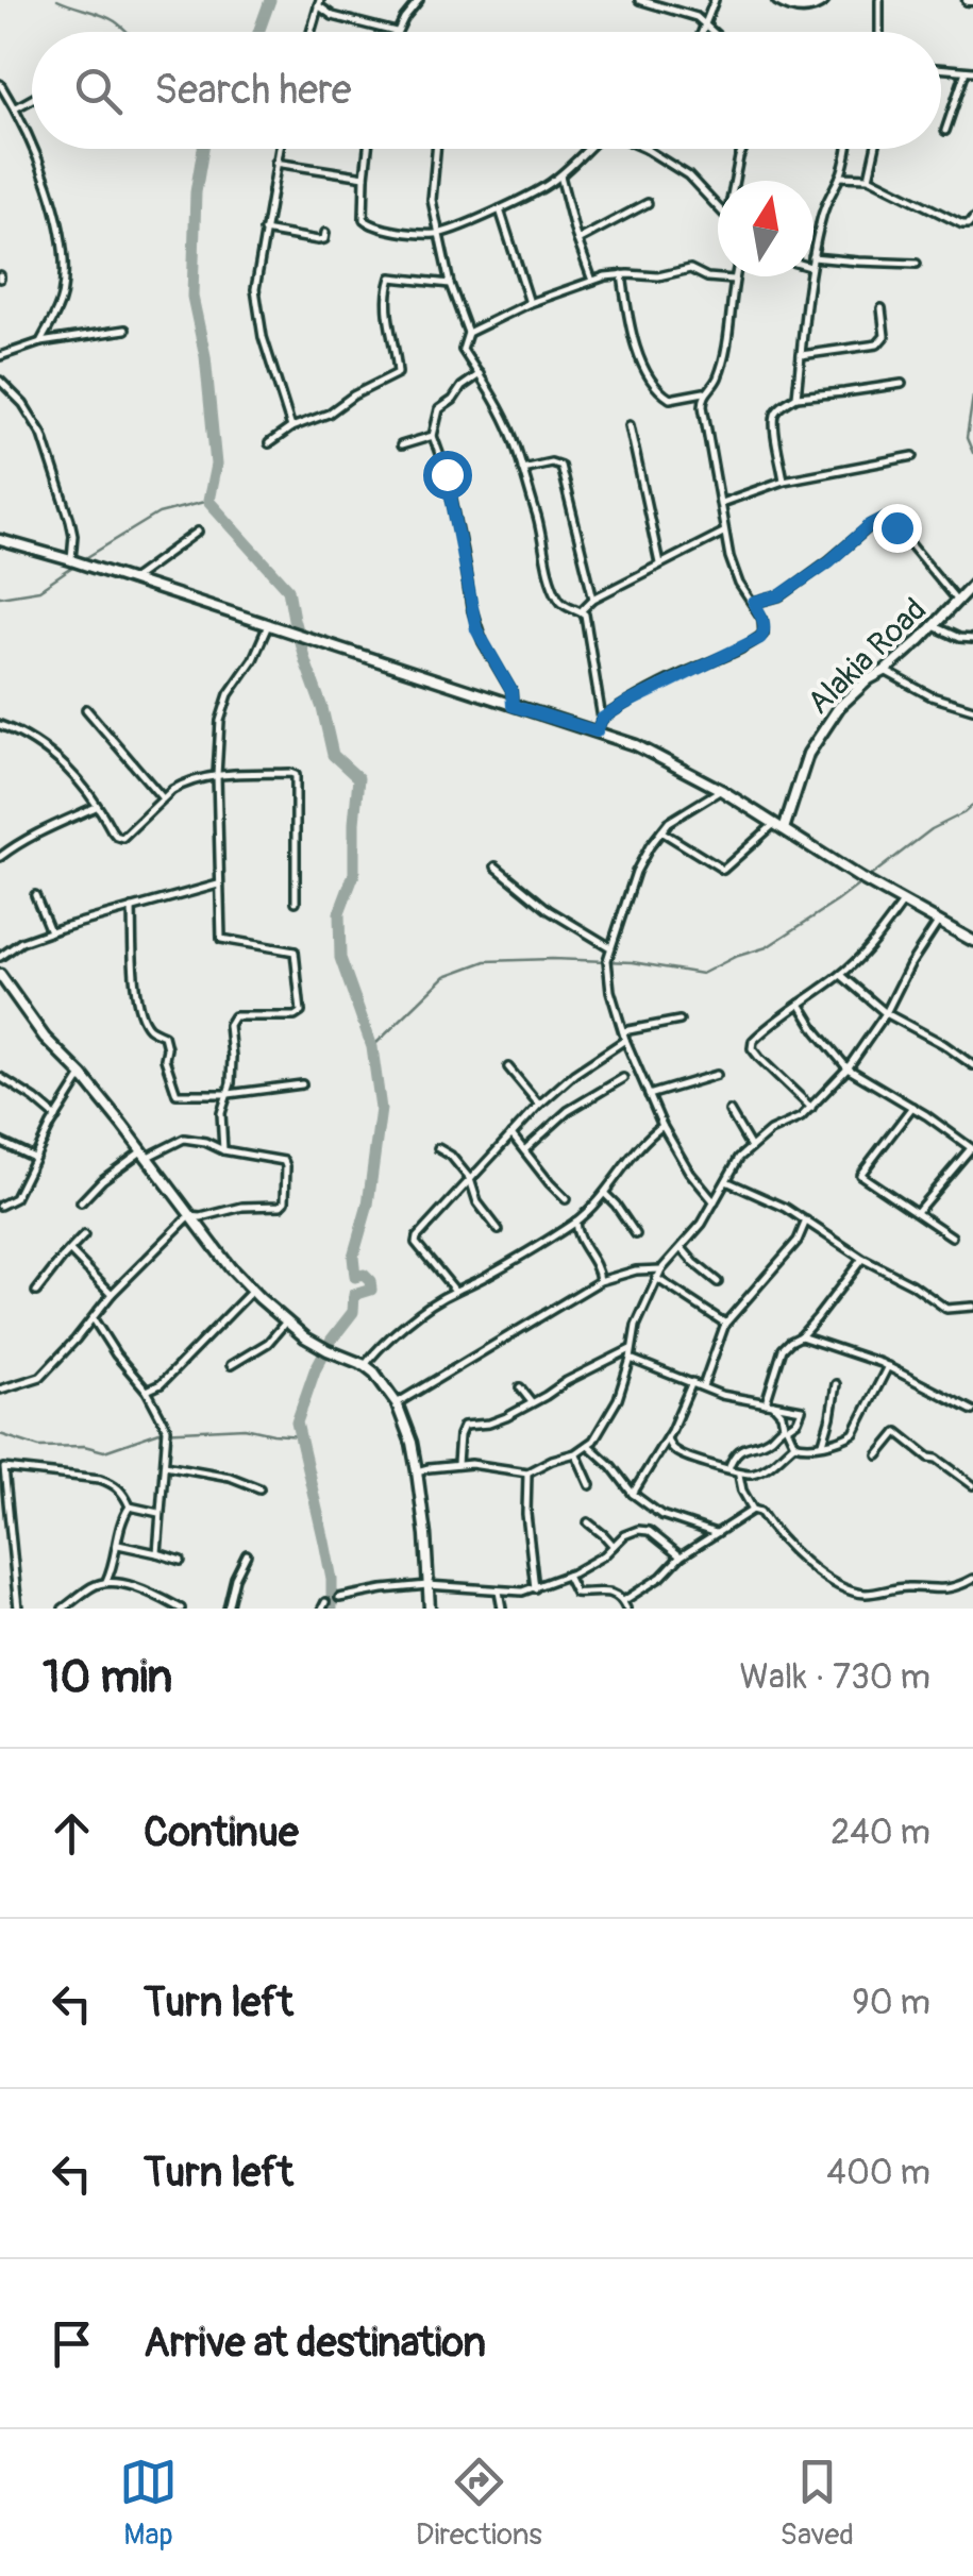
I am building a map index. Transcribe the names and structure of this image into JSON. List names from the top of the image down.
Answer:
{
  "streets": {
    "street": ["Alakia Road"]
  },
  "north": "top",
  "page": {
    "search": "Search here",
    "heading": ["10 min", "Walk · 730 m"],
    "list": [
      ["Continue", "240 m"],
      ["Turn left", "90 m"],
      ["Turn left", "400 m"],
      "Arrive at destination"
    ],
    "nav": ["Map", "Directions", "Saved"]
  }
}
